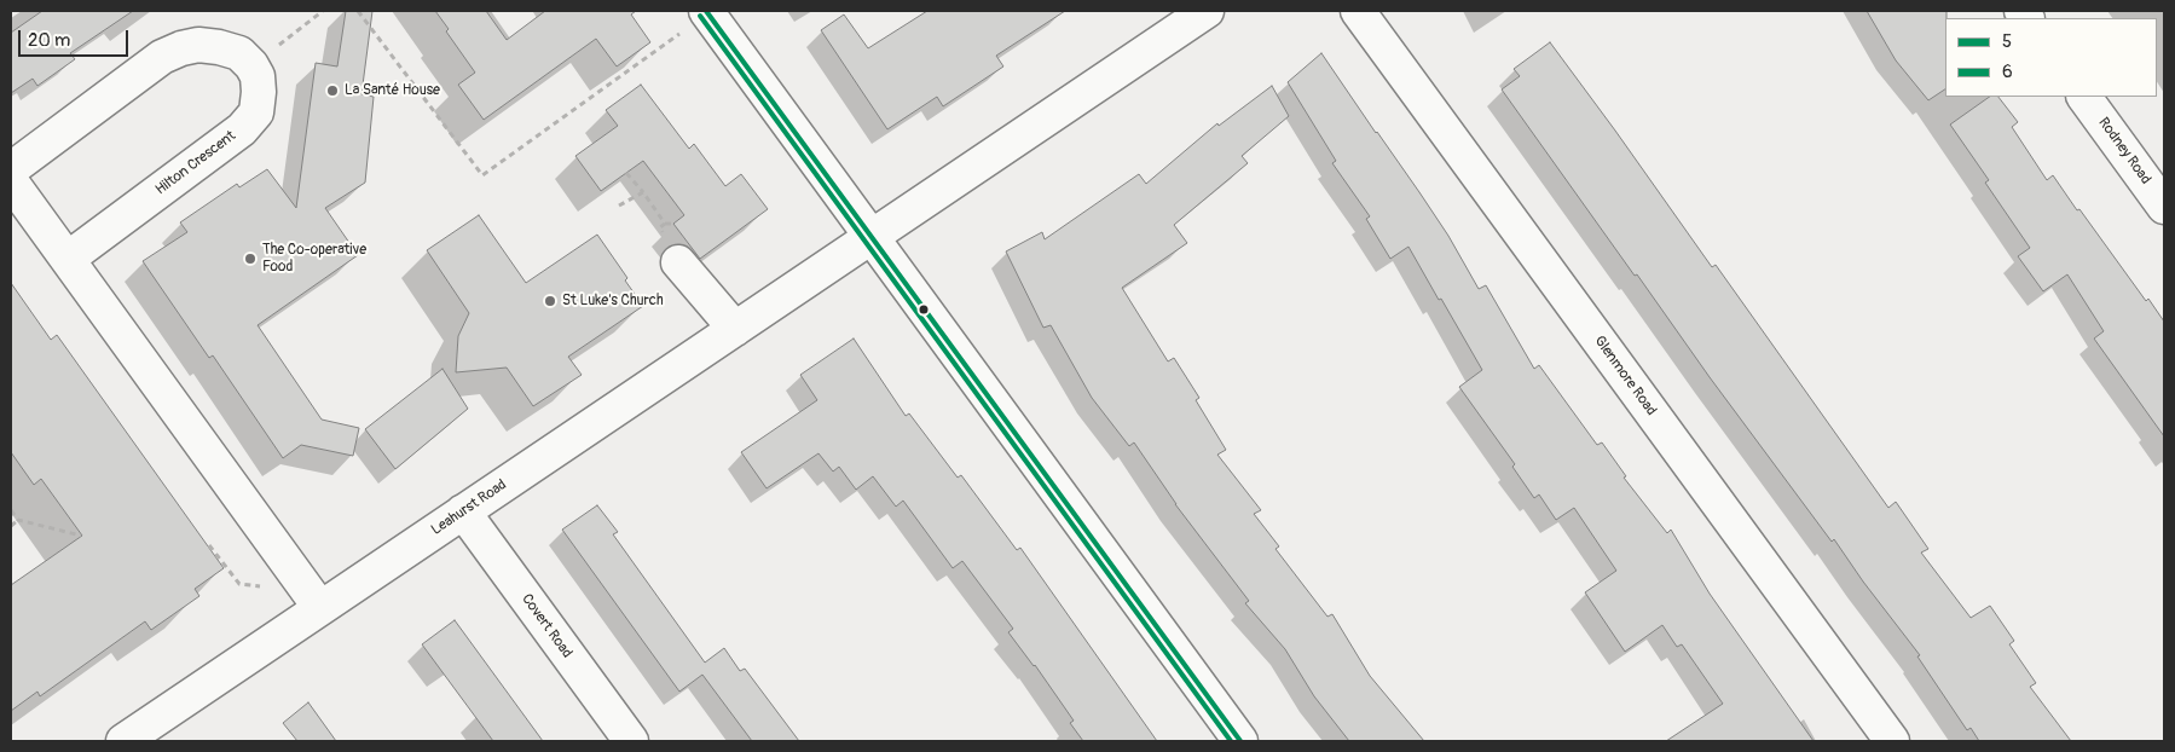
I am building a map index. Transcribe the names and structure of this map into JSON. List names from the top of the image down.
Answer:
{
  "streets": {
    "street": [
      "Rodney Road",
      "Hilton Crescent",
      "Glenmore Road",
      "Leahurst Road",
      "Covert Road"
    ]
  },
  "crossings": [
    ["Leahurst Road", "Covert Road"]
  ],
  "places": ["La Santé House", "The Co-operative Food", "St Luke's Church"],
  "lines": ["transit line 5", "transit line 6"],
  "legend": ["5", "6"],
  "scale_bar": "20 m"
}
